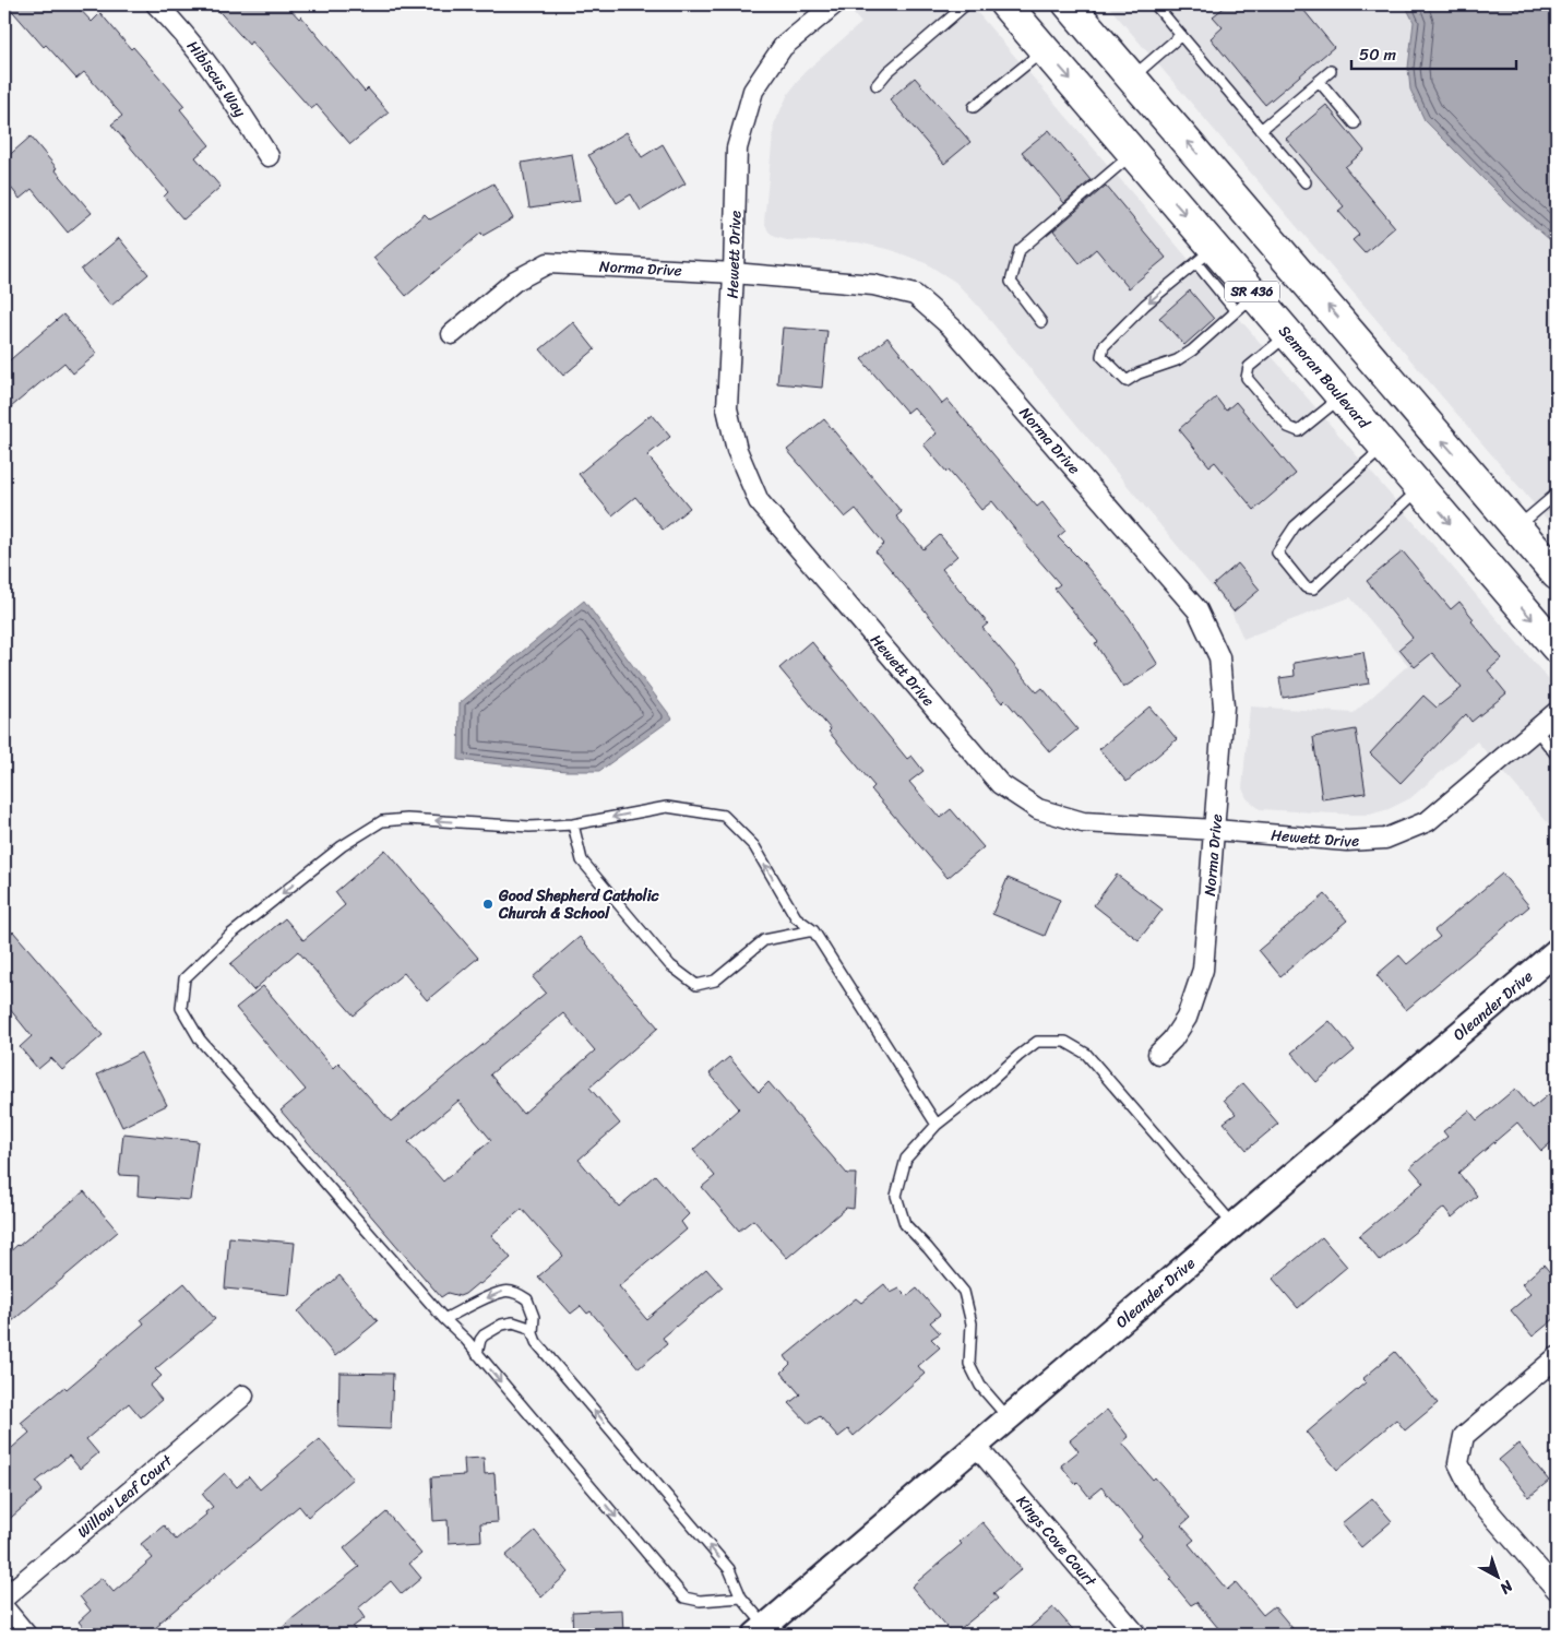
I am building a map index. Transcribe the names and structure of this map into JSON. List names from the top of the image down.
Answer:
{
  "streets": {
    "main road": ["SR 436", "Semoran Boulevard"],
    "street": [
      "Hibiscus Way",
      "Hewett Drive",
      "Norma Drive",
      "Oleander Drive",
      "Willow Leaf Court",
      "Kings Cove Court"
    ]
  },
  "crossings": [
    ["Hewett Drive", "Norma Drive"],
    ["Oleander Drive", "Kings Cove Court"]
  ],
  "places": ["Good Shepherd Catholic Church & School"],
  "scale_bar": "50 m",
  "north": "bottom right"
}
